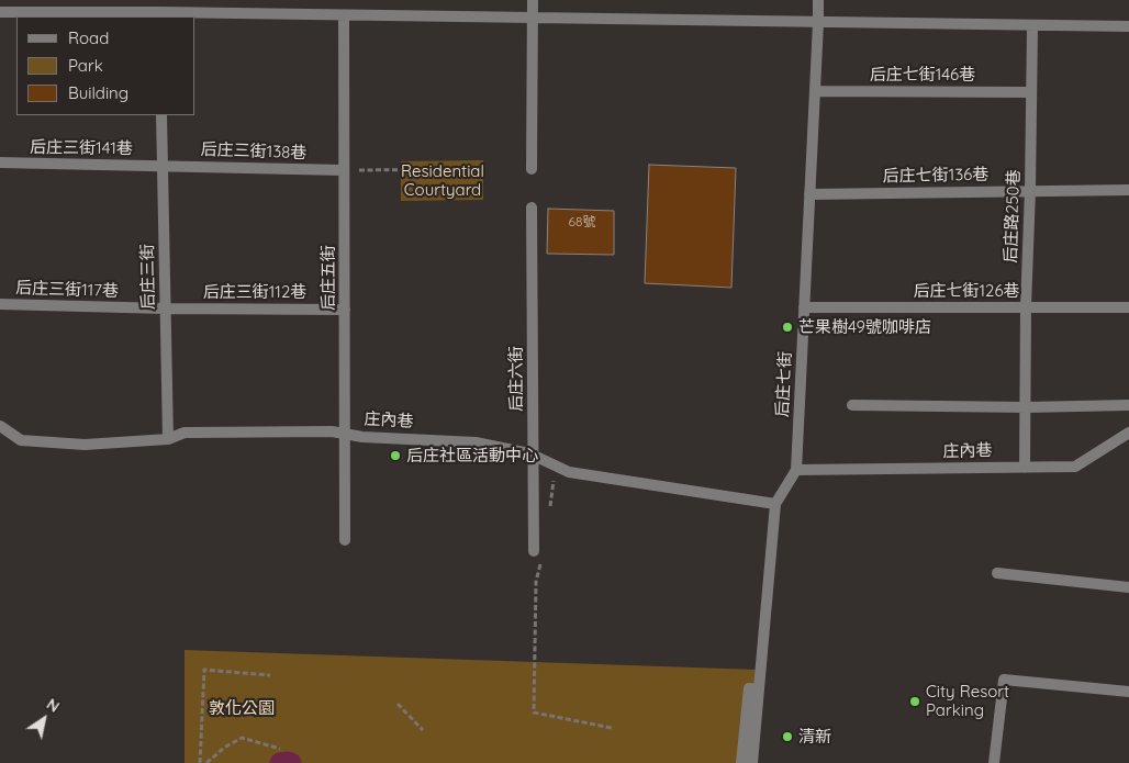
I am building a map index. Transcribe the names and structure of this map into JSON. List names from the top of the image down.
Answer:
{
  "streets": {
    "street": [
      "后庄七街146巷",
      "后庄三街141巷",
      "后庄三街138巷",
      "后庄七街136巷",
      "后庄路250巷",
      "后庄三街",
      "后庄五街",
      "后庄三街117巷",
      "后庄七街126巷",
      "后庄三街112巷",
      "后庄六街",
      "后庄七街",
      "庄內巷"
    ]
  },
  "crossings": [
    ["后庄七街146巷", "后庄路250巷"],
    ["后庄七街146巷", "后庄七街"],
    ["后庄三街141巷", "后庄三街138巷"],
    ["后庄三街141巷", "后庄三街"],
    ["后庄三街138巷", "后庄三街"],
    ["后庄三街138巷", "后庄五街"],
    ["后庄七街136巷", "后庄路250巷"],
    ["后庄七街136巷", "后庄七街"],
    ["后庄路250巷", "后庄七街126巷"],
    ["后庄路250巷", "庄內巷"],
    ["后庄三街", "后庄三街117巷"],
    ["后庄三街", "后庄三街112巷"],
    ["后庄三街", "庄內巷"],
    ["后庄五街", "后庄三街112巷"],
    ["后庄五街", "庄內巷"],
    ["后庄三街117巷", "后庄三街112巷"],
    ["后庄七街126巷", "后庄七街"],
    ["后庄六街", "庄內巷"],
    ["后庄七街", "庄內巷"]
  ],
  "parks": ["Residential Courtyard", "敦化公園"],
  "places": [
    "芒果樹49號咖啡店",
    "后庄社區活動中心",
    "City Resort Parking",
    "清新"
  ],
  "house_numbers": ["68號"],
  "legend": ["Road", "Park", "Building"],
  "north": "top right"
}
